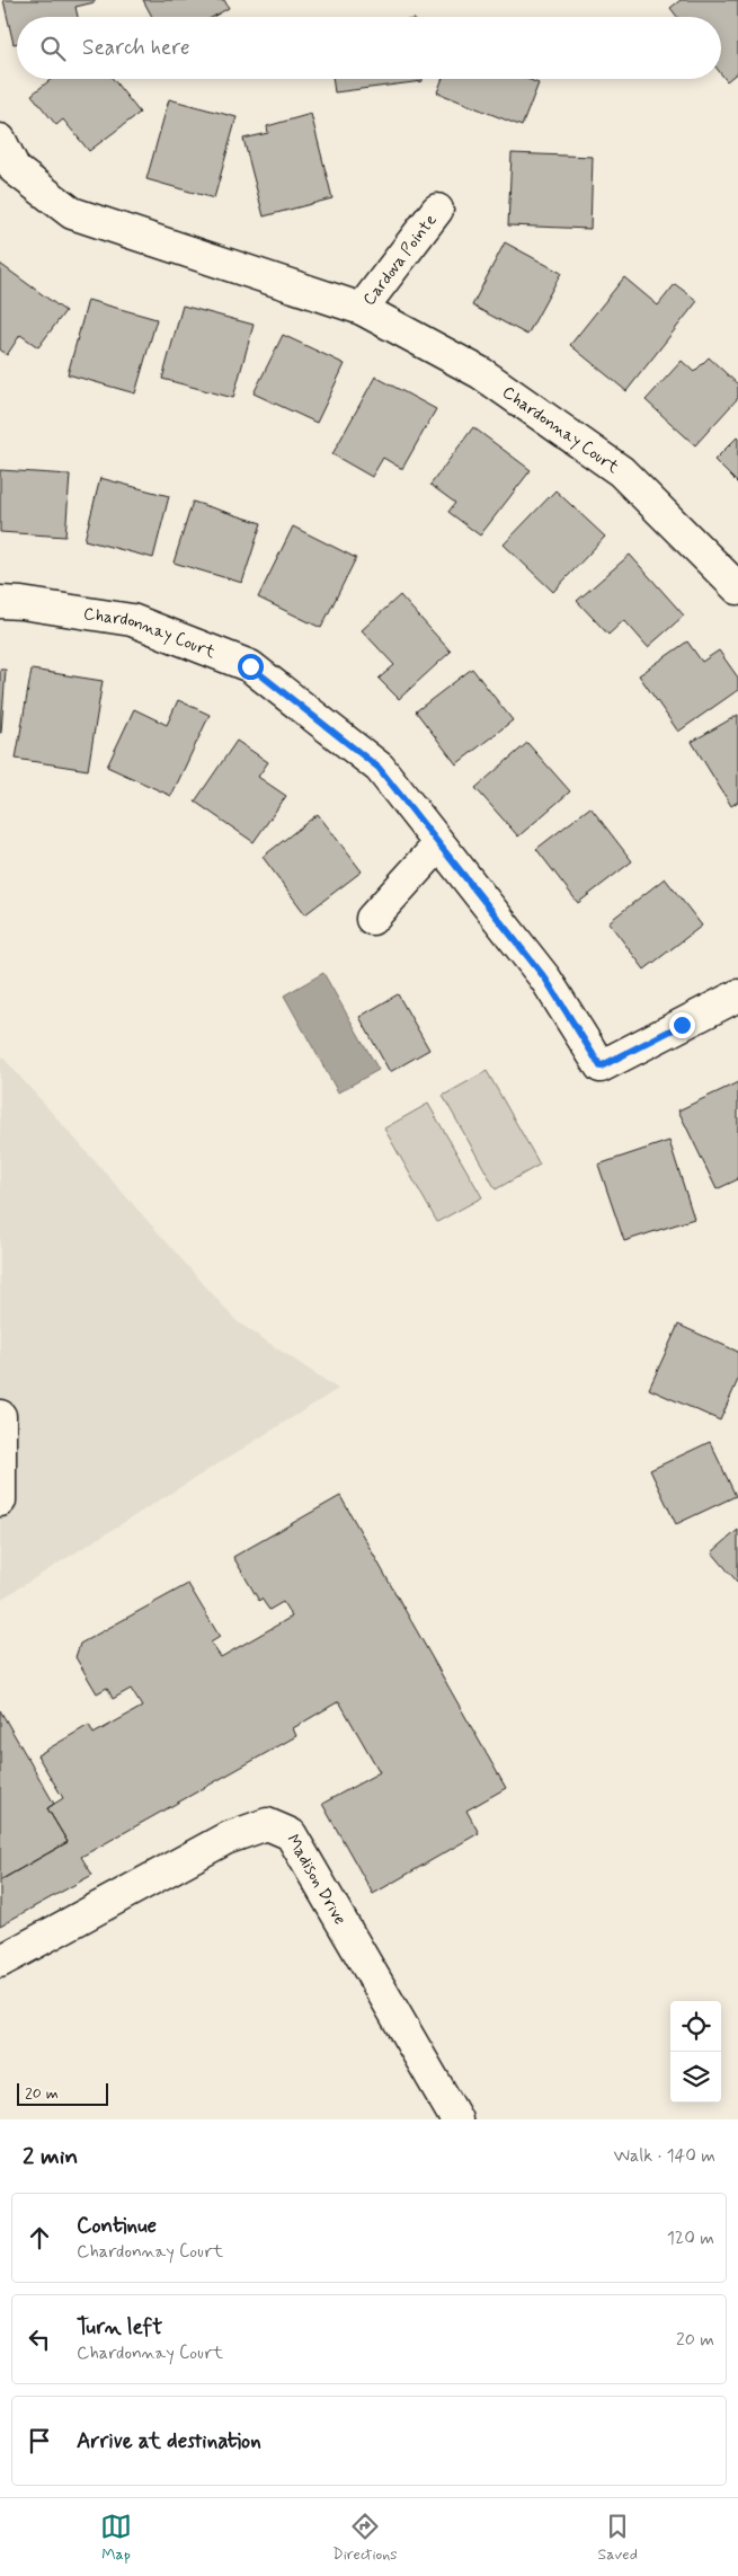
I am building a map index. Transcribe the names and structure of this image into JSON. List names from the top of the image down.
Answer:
{
  "streets": {
    "street": ["Cardova Pointe", "Chardonnay Court", "Madison Drive"]
  },
  "crossings": [
    ["Cardova Pointe", "Chardonnay Court"]
  ],
  "scale_bar": "20 m",
  "page": {
    "search": "Search here",
    "scale": "20 m",
    "heading": ["2 min", "Walk · 140 m"],
    "list": [
      ["Continue", "Chardonnay Court", "120 m"],
      ["Turn left", "Chardonnay Court", "20 m"],
      "Arrive at destination"
    ],
    "nav": ["Map", "Directions", "Saved"]
  }
}
